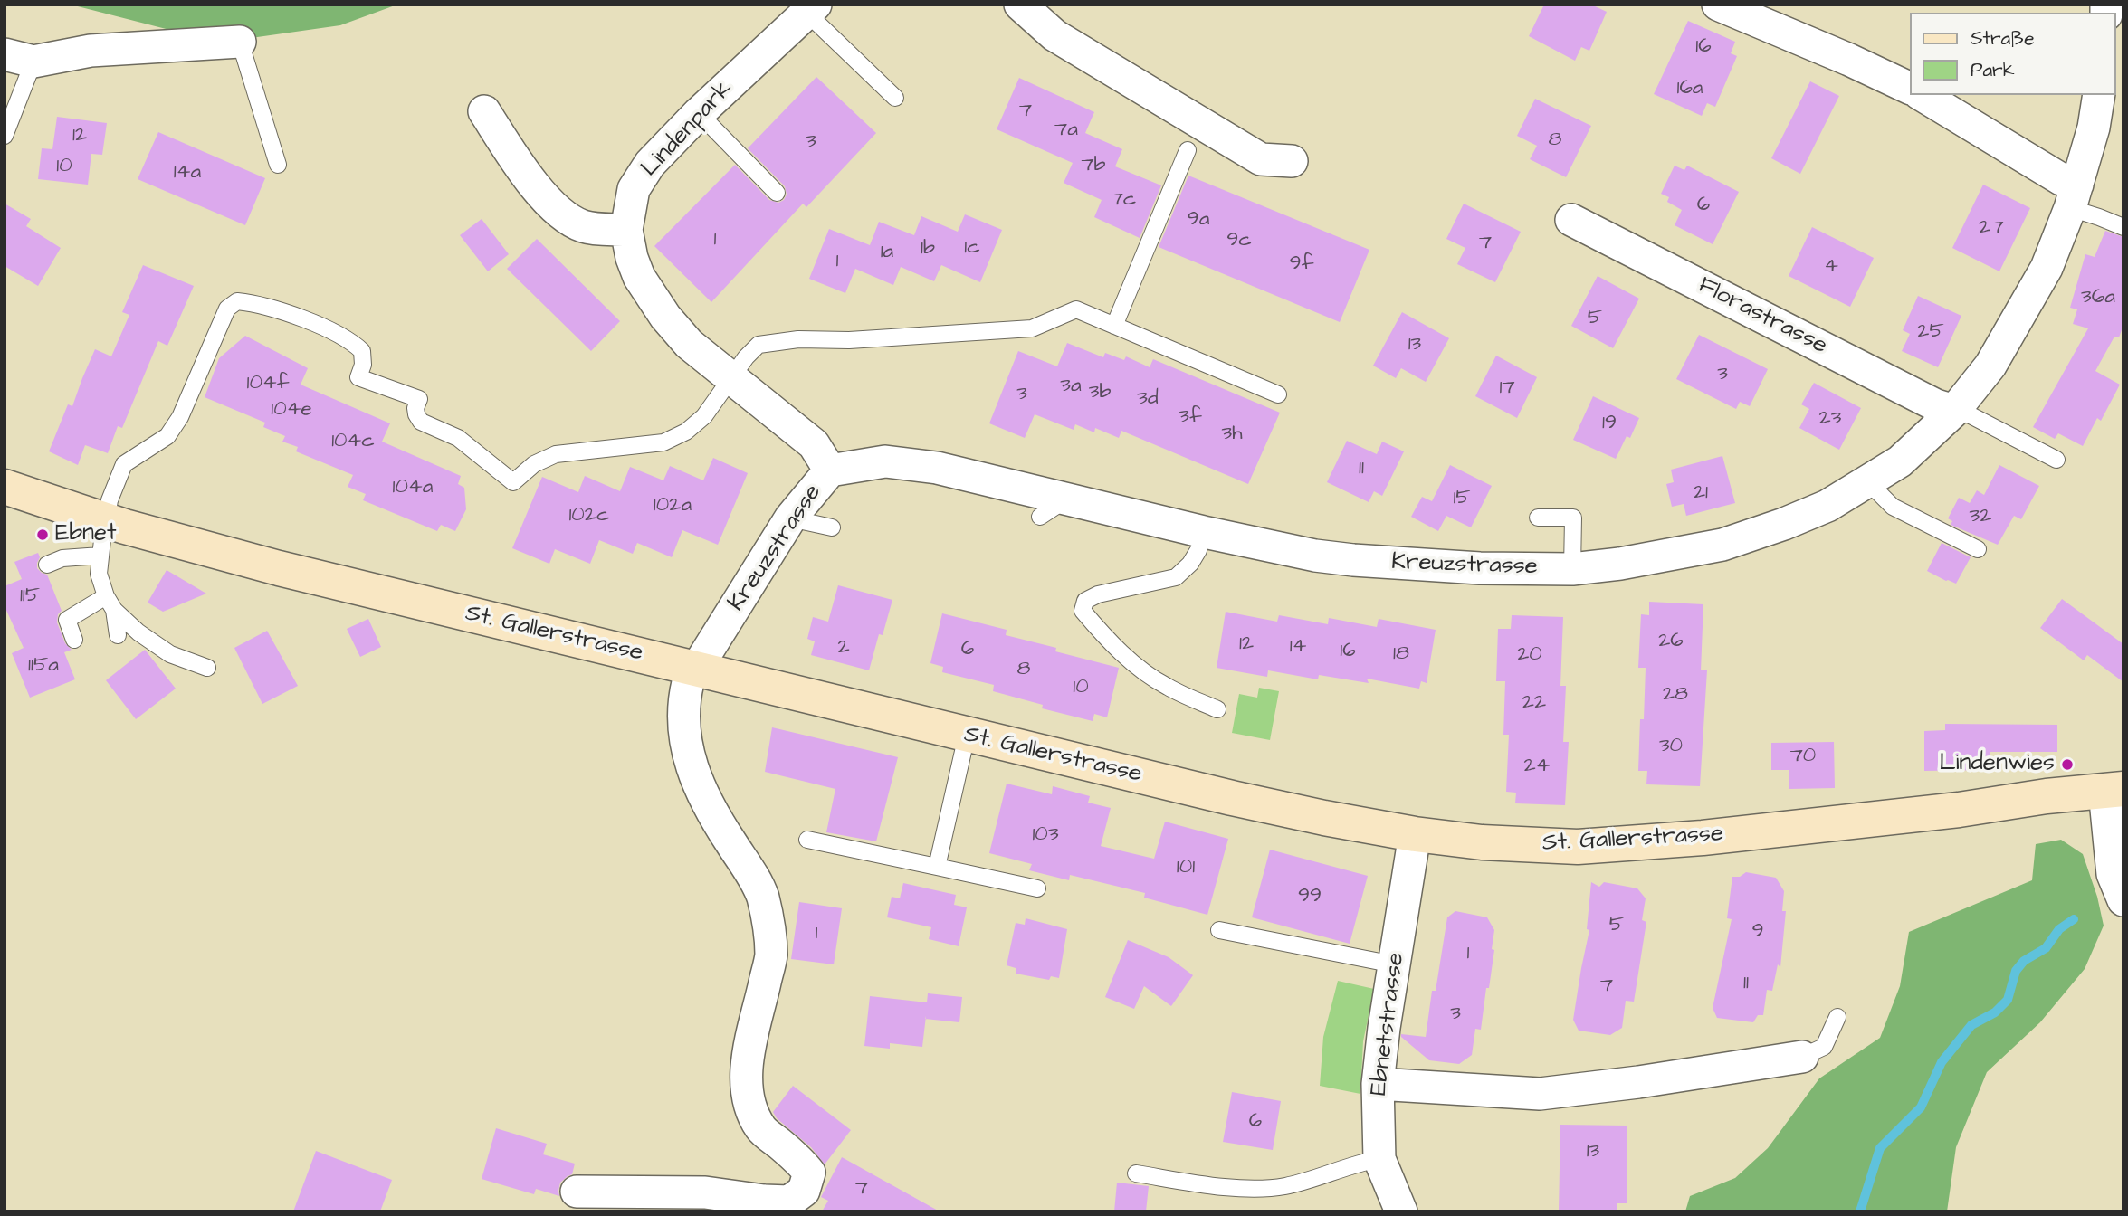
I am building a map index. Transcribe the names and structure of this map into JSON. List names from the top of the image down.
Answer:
{
  "streets": {
    "street": [
      "Lindenpark",
      "Florastrasse",
      "Kreuzstrasse",
      "St. Gallerstrasse",
      "Ebnetstrasse"
    ]
  },
  "crossings": [
    ["Lindenpark", "Kreuzstrasse"],
    ["Florastrasse", "Kreuzstrasse"],
    ["Kreuzstrasse", "St. Gallerstrasse"],
    ["St. Gallerstrasse", "Ebnetstrasse"]
  ],
  "places": ["Ebnet", "Lindenwies"],
  "house_numbers": [
    "16",
    "16a",
    "7",
    "7a",
    "12",
    "8",
    "3",
    "7b",
    "10",
    "14a",
    "7c",
    "6",
    "9a",
    "27",
    "1",
    "9c",
    "7",
    "1c",
    "1b",
    "1a",
    "1",
    "9f",
    "4",
    "36a",
    "5",
    "25",
    "13",
    "3",
    "104f",
    "3a",
    "17",
    "3b",
    "3",
    "3d",
    "104e",
    "3f",
    "23",
    "19",
    "3h",
    "104c",
    "11",
    "104a",
    "21",
    "15",
    "102a",
    "102c",
    "32",
    "115",
    "26",
    "12",
    "14",
    "2",
    "6",
    "16",
    "18",
    "20",
    "115a",
    "8",
    "10",
    "28",
    "22",
    "30",
    "70",
    "24",
    "103",
    "101",
    "99",
    "5",
    "9",
    "1",
    "1",
    "11",
    "7",
    "3",
    "6",
    "13",
    "7"
  ],
  "legend": ["Straße", "Park"]
}
